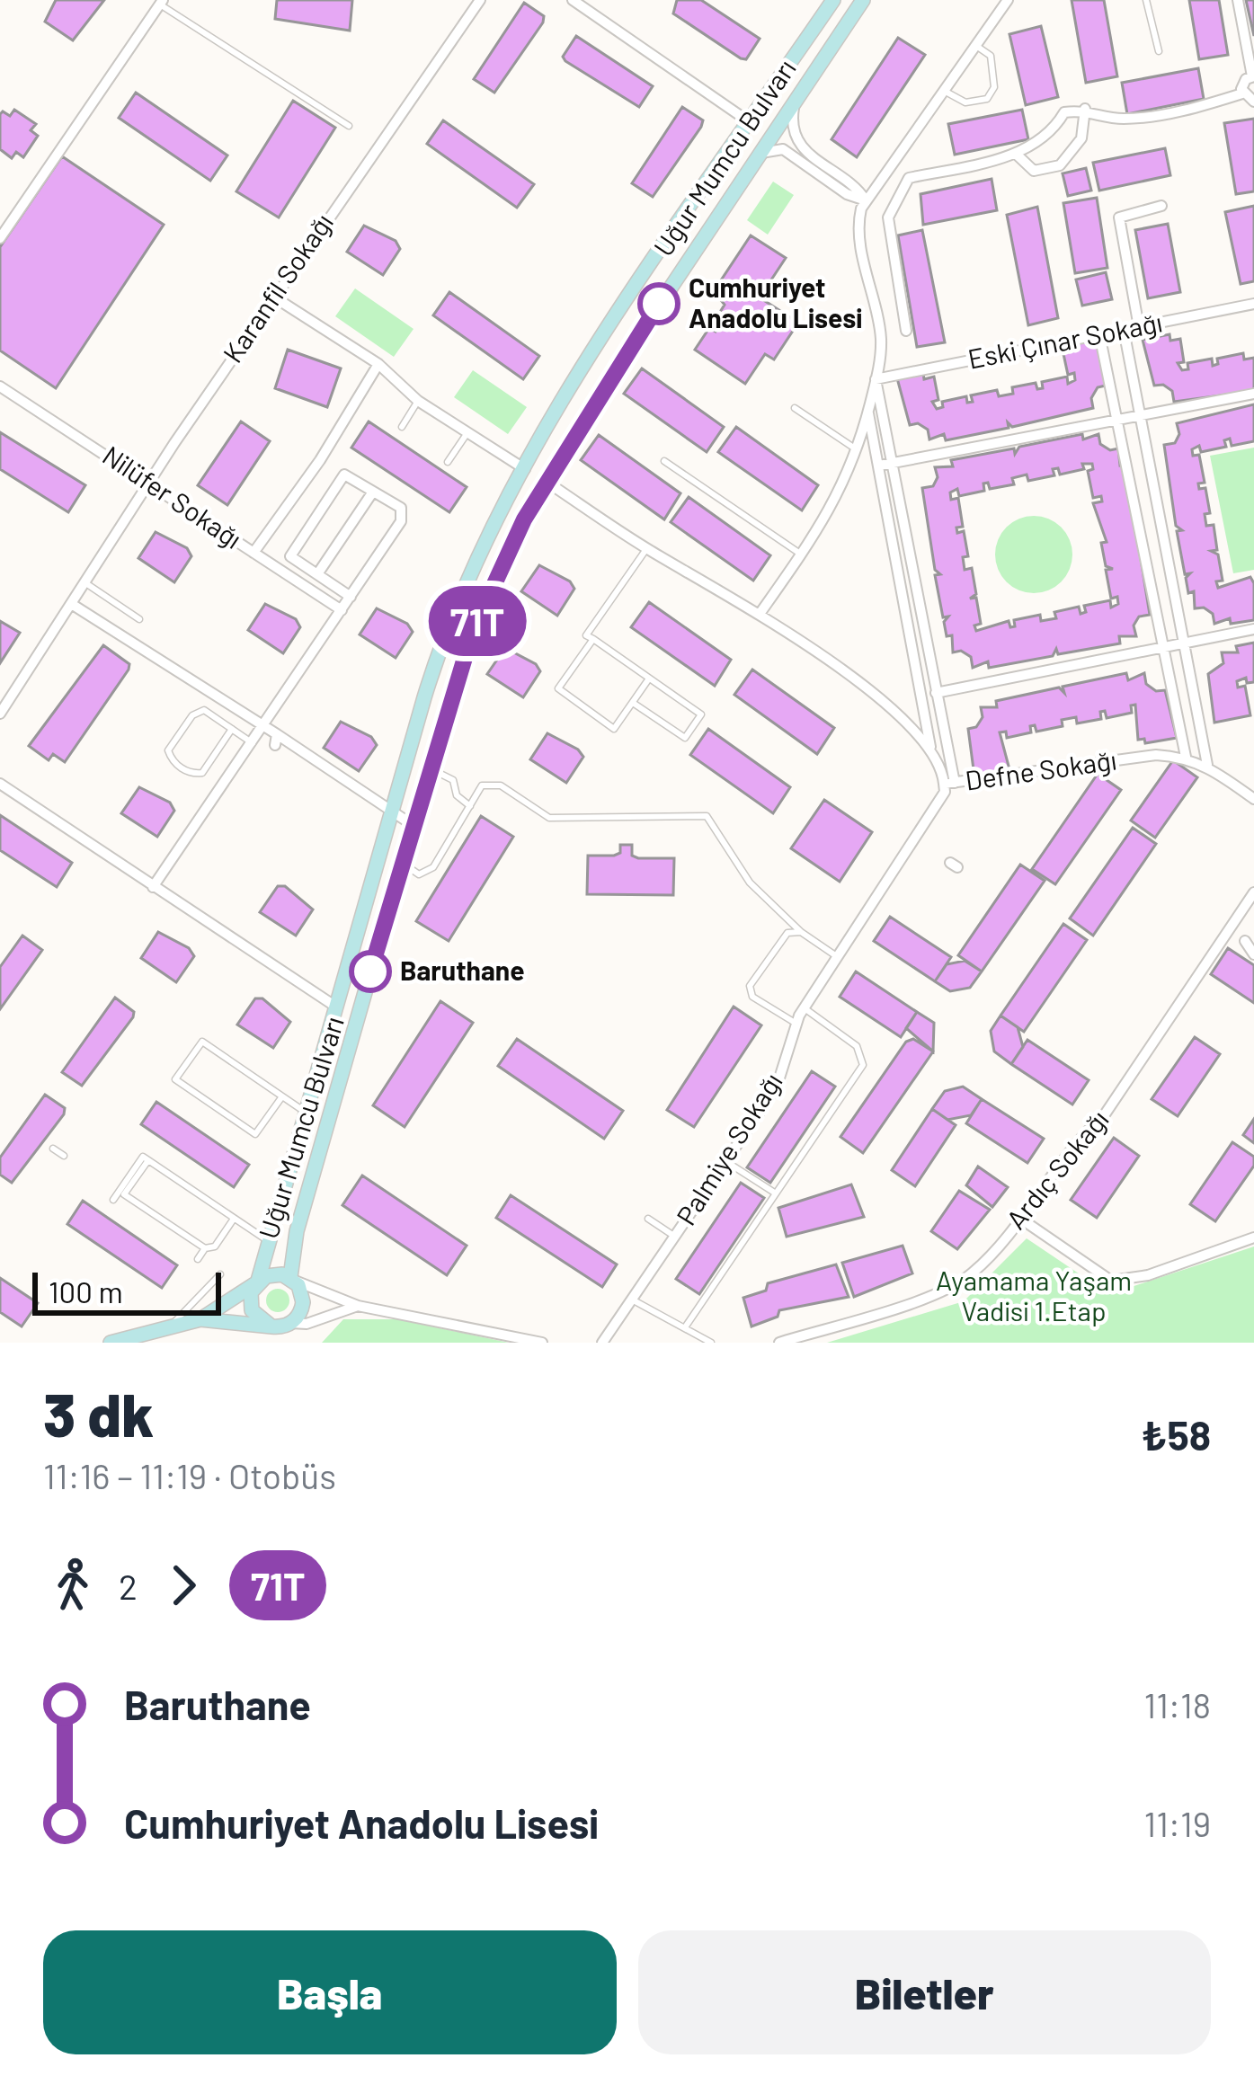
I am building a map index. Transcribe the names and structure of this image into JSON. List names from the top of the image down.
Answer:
{
  "streets": {
    "main road": ["Uğur Mumcu Bulvarı"],
    "street": [
      "Karanfil Sokağı",
      "Eski Çınar Sokağı",
      "Nilüfer Sokağı",
      "Defne Sokağı",
      "Palmiye Sokağı",
      "Ardıç Sokağı"
    ]
  },
  "crossings": [
    ["Uğur Mumcu Bulvarı", "Defne Sokağı"],
    ["Karanfil Sokağı", "Nilüfer Sokağı"],
    ["Defne Sokağı", "Palmiye Sokağı"]
  ],
  "parks": ["Ayamama Yaşam Vadisi 1.Etap"],
  "places": ["Cumhuriyet Anadolu Lisesi", "Baruthane"],
  "lines": ["bus line 71T"],
  "scale_bar": "100 m",
  "page": {
    "on_map": "71T",
    "scale": "100 m",
    "heading": ["3 dk", "11:16 – 11:19 · Otobüs", "₺58"],
    "legs": ["2", "71T"],
    "list": [
      {
        "name": "Baruthane",
        "value": "11:18"
      },
      {
        "name": "Cumhuriyet Anadolu Lisesi",
        "value": "11:19"
      }
    ],
    "buttons": ["Başla", "Biletler"]
  }
}
